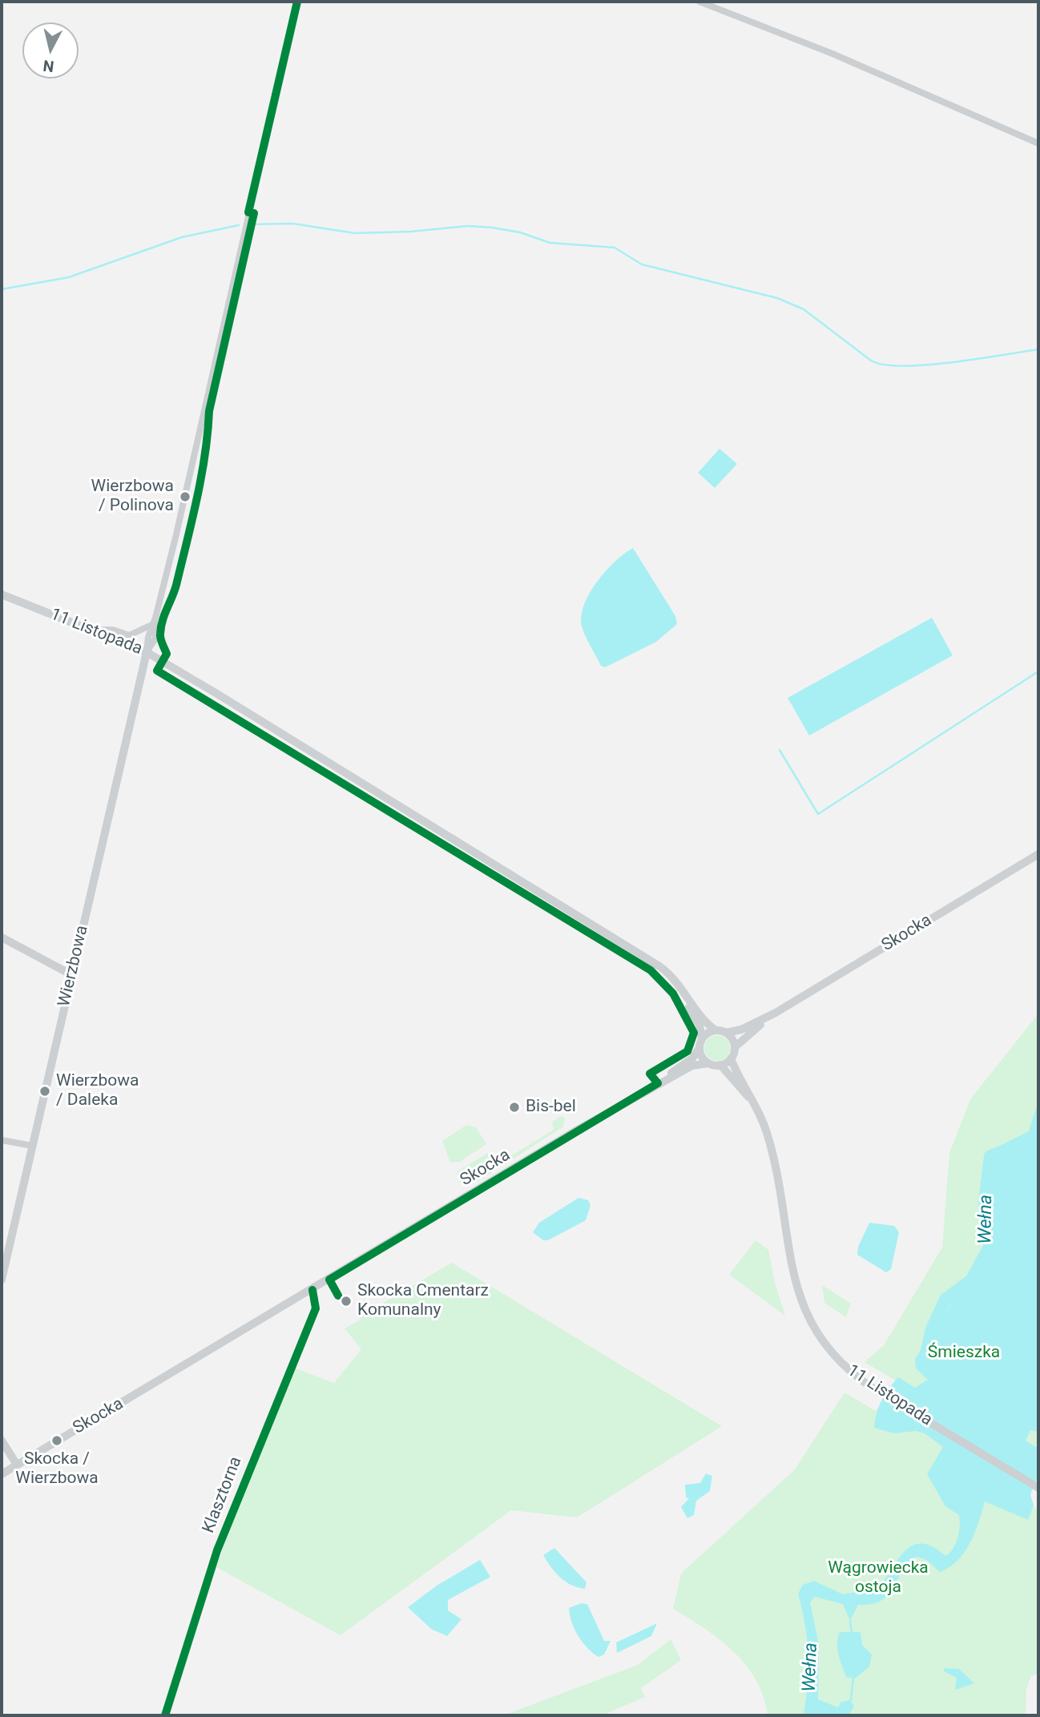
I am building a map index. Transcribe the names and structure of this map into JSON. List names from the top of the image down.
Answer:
{
  "streets": {
    "main road": ["11 Listopada", "Skocka"],
    "street": ["Wierzbowa", "Klasztorna"]
  },
  "crossings": [
    ["11 Listopada", "Skocka"],
    ["11 Listopada", "Wierzbowa"],
    ["Skocka", "Klasztorna"]
  ],
  "water": ["Wełna"],
  "parks": ["Śmieszka", "Wągrowiecka ostoja"],
  "places": [
    "Wierzbowa / Polinova",
    "Wierzbowa / Daleka",
    "Bis-bel",
    "Skocka Cmentarz Komunalny",
    "Skocka / Wierzbowa"
  ],
  "north": "bottom"
}
